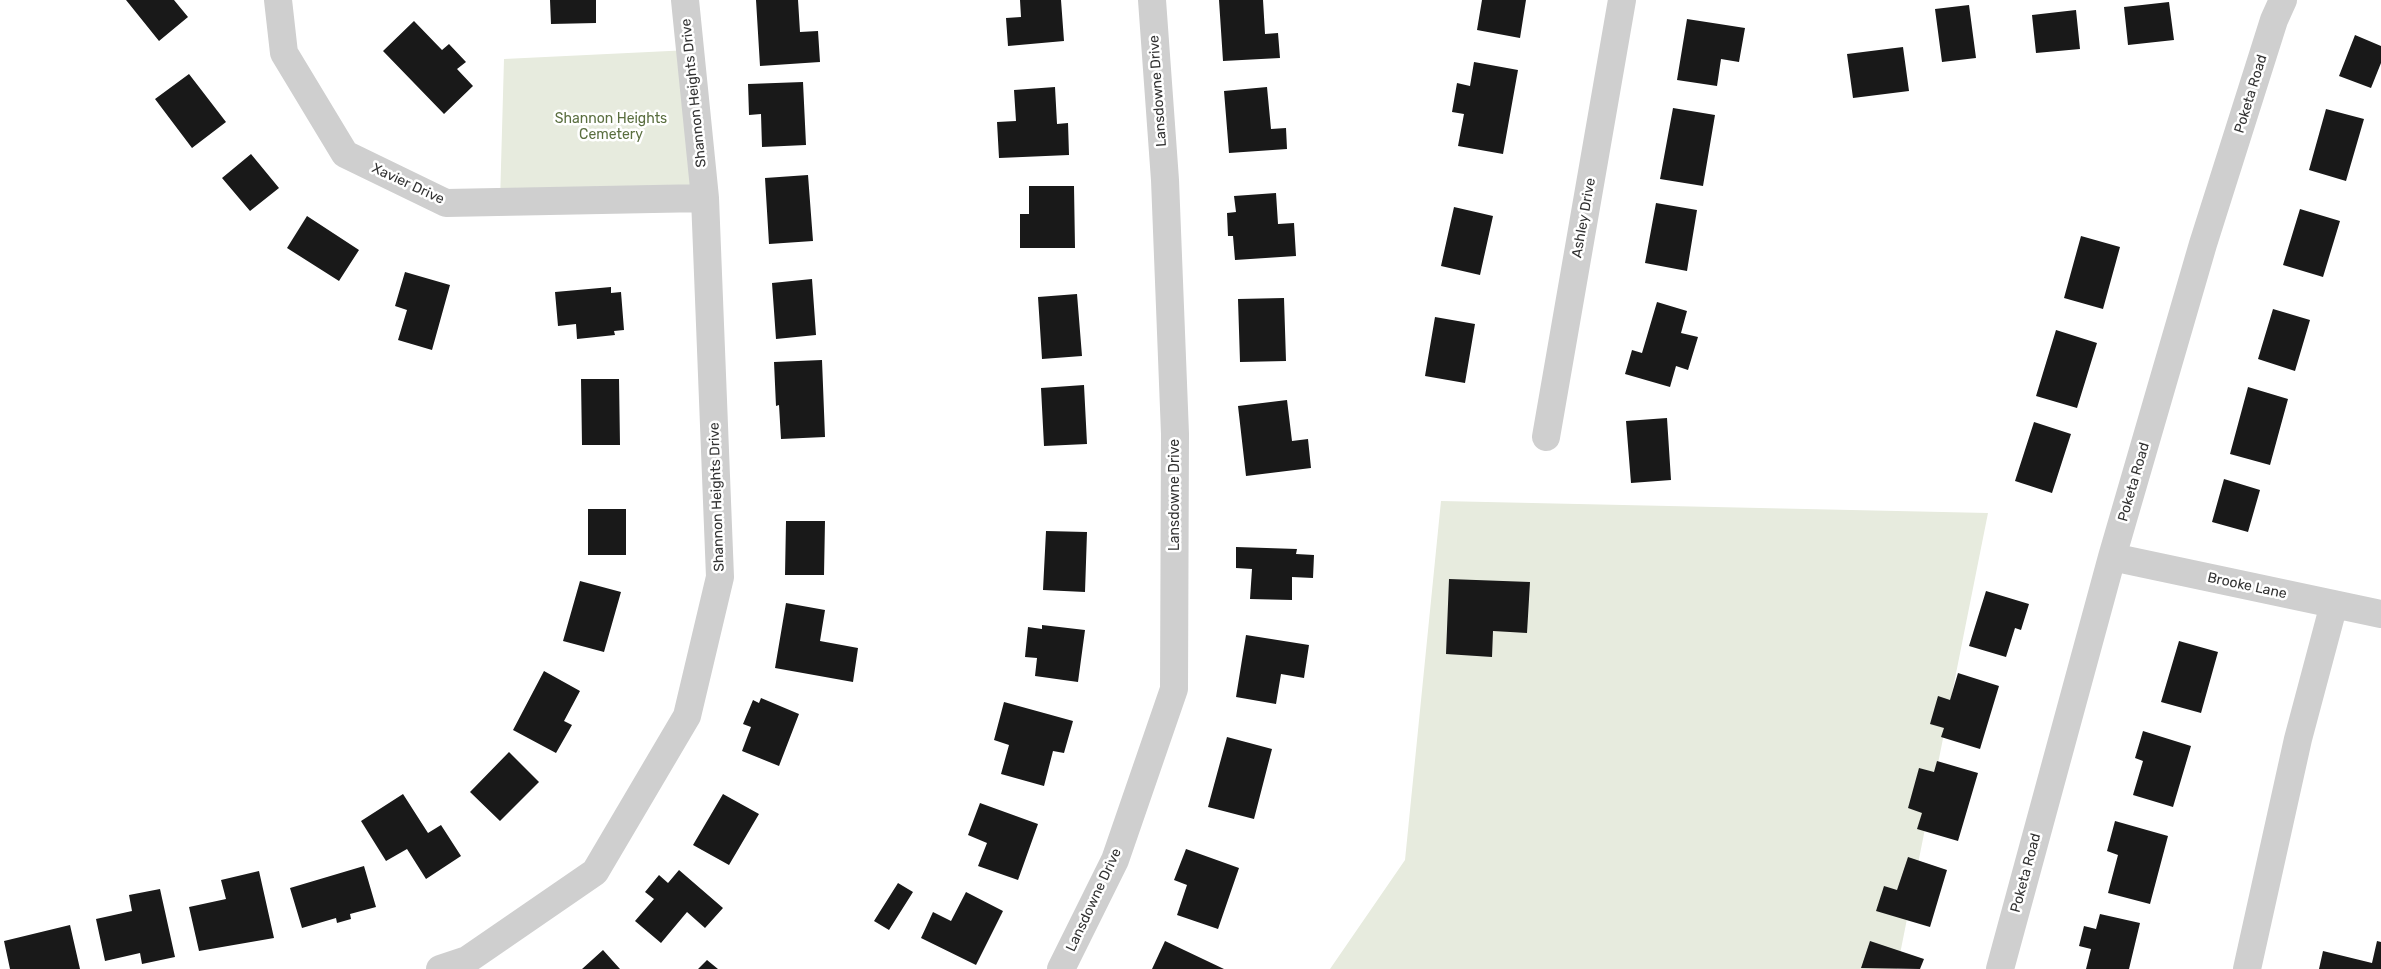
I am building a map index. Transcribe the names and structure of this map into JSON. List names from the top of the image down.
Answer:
{
  "streets": {
    "street": [
      "Lansdowne Drive",
      "Shannon Heights Drive",
      "Poketa Road",
      "Xavier Drive",
      "Ashley Drive",
      "Brooke Lane"
    ]
  },
  "crossings": [
    ["Shannon Heights Drive", "Xavier Drive"],
    ["Poketa Road", "Brooke Lane"]
  ],
  "parks": ["Shannon Heights Cemetery"]
}
